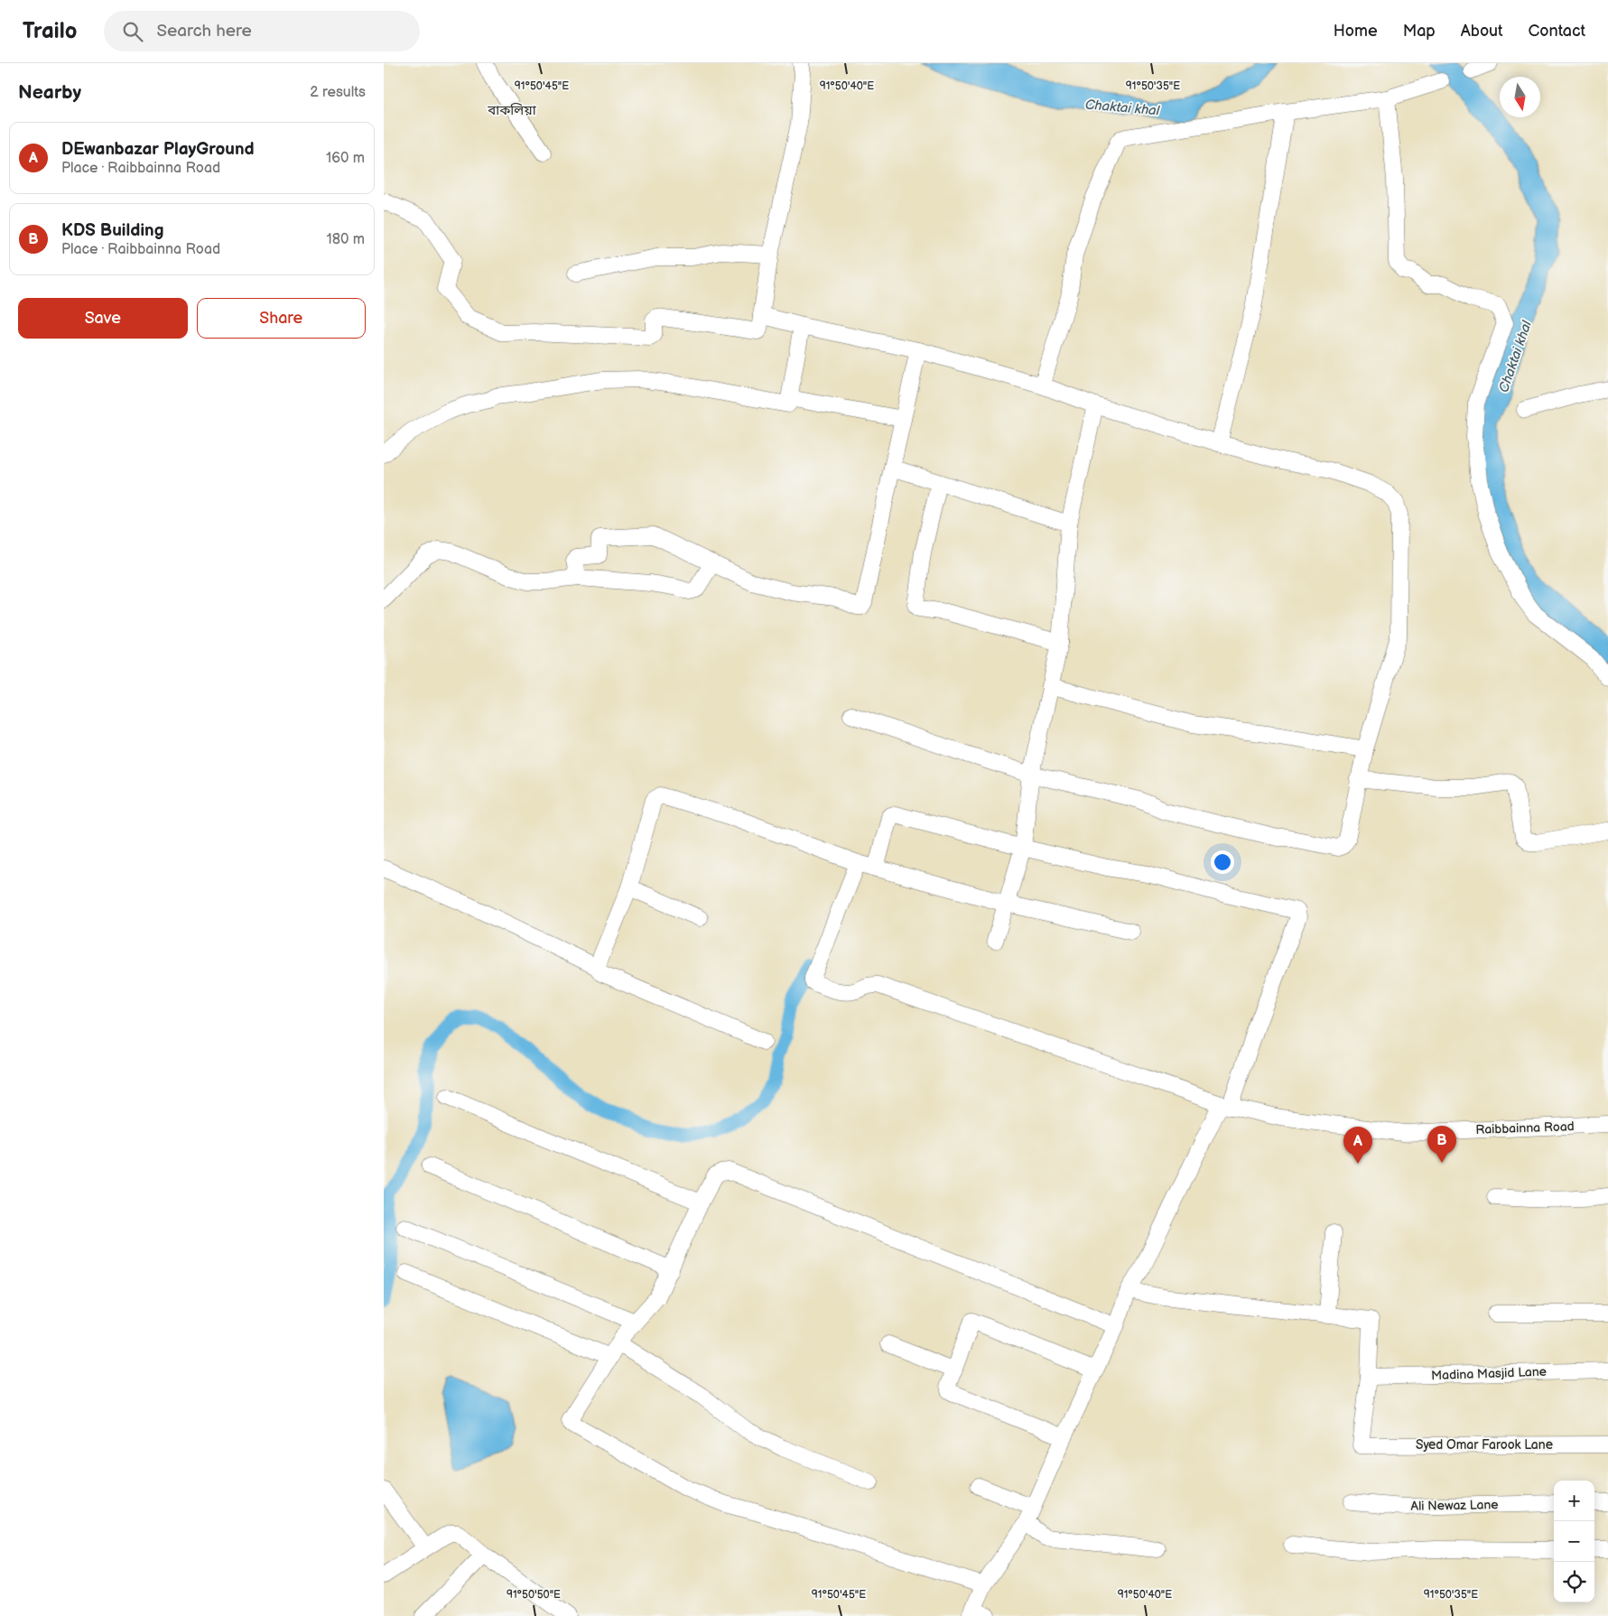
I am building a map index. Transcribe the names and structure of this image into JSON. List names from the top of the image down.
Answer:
{
  "streets": {
    "street": [
      "Raibbainna Road",
      "Madina Masjid Lane",
      "Syed Omar Farook Lane",
      "Ali Newaz Lane"
    ]
  },
  "crossings": [
    ["Madina Masjid Lane", "Syed Omar Farook Lane"]
  ],
  "districts": ["বাকলিয়া"],
  "water": ["Chaktai khal"],
  "north": "bottom",
  "page": {
    "header": "Trailo",
    "search": "Search here",
    "nav": [
      "Home",
      "Map",
      "About",
      "Contact"
    ],
    "heading": ["Nearby", "2 results"],
    "list": [
      {
        "mark": "A",
        "name": "DEwanbazar PlayGround",
        "note": "Place · Raibbainna Road",
        "value": "160 m"
      },
      {
        "mark": "B",
        "name": "KDS Building",
        "note": "Place · Raibbainna Road",
        "value": "180 m"
      }
    ],
    "buttons": ["Save", "Share"],
    "pins": ["B", "A"],
    "map_buttons": ["+", "−"]
  },
  "coordinates": [
    "91°50'45\"E",
    "91°50'40\"E",
    "91°50'35\"E",
    "91°50'50\"E"
  ]
}
